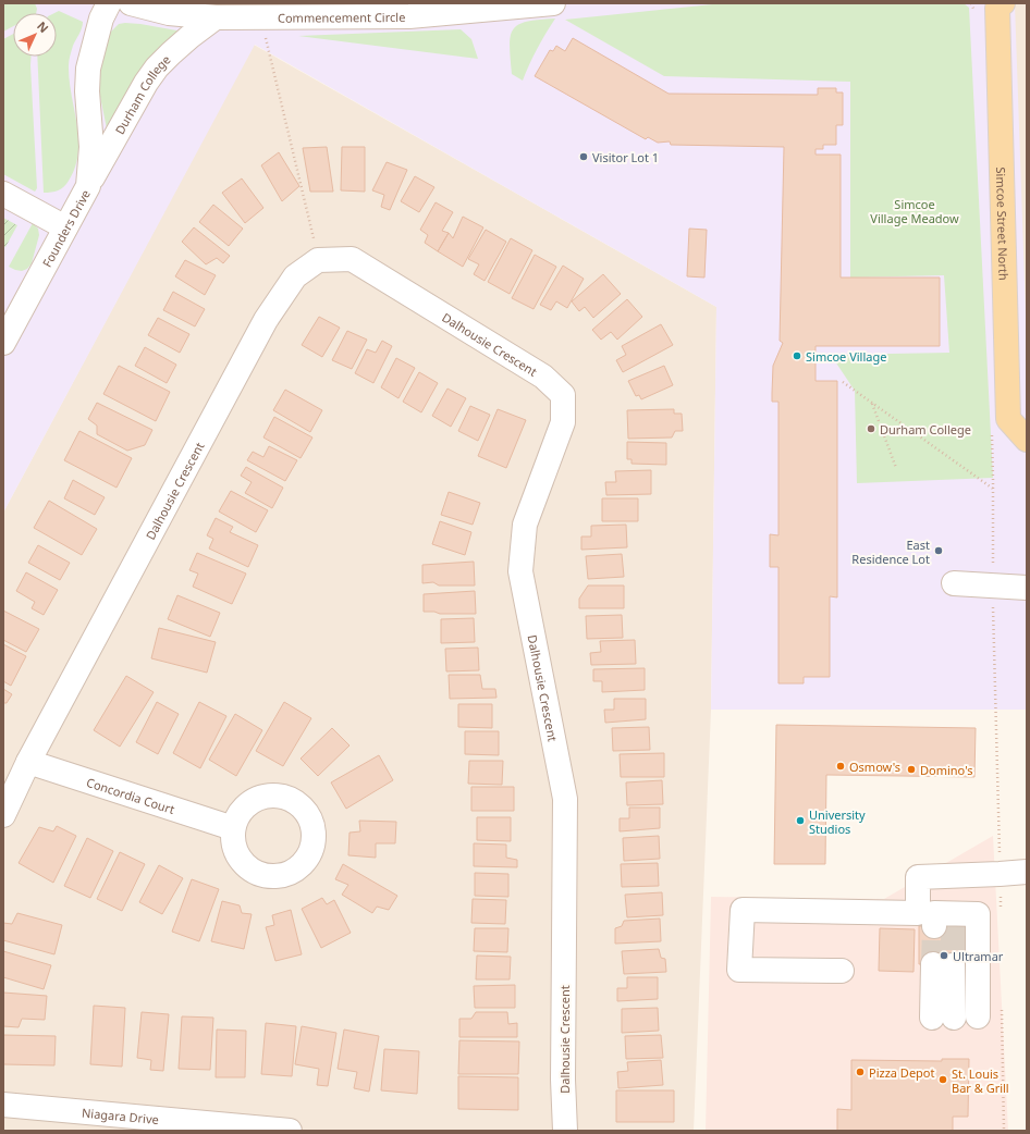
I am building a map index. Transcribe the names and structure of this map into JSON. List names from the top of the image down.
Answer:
{
  "streets": {
    "main road": ["Simcoe Street North"],
    "street": [
      "Commencement Circle",
      "Durham College",
      "Founders Drive",
      "Dalhousie Crescent",
      "Concordia Court",
      "Niagara Drive"
    ]
  },
  "crossings": [
    ["Commencement Circle", "Durham College"],
    ["Durham College", "Founders Drive"],
    ["Dalhousie Crescent", "Concordia Court"]
  ],
  "parks": ["Simcoe Village Meadow"],
  "places": [
    "Visitor Lot 1",
    "Simcoe Village",
    "Durham College",
    "East Residence Lot",
    "Osmow's",
    "Domino's",
    "University Studios",
    "Ultramar",
    "Pizza Depot",
    "St. Louis Bar & Grill"
  ],
  "north": "top right"
}
